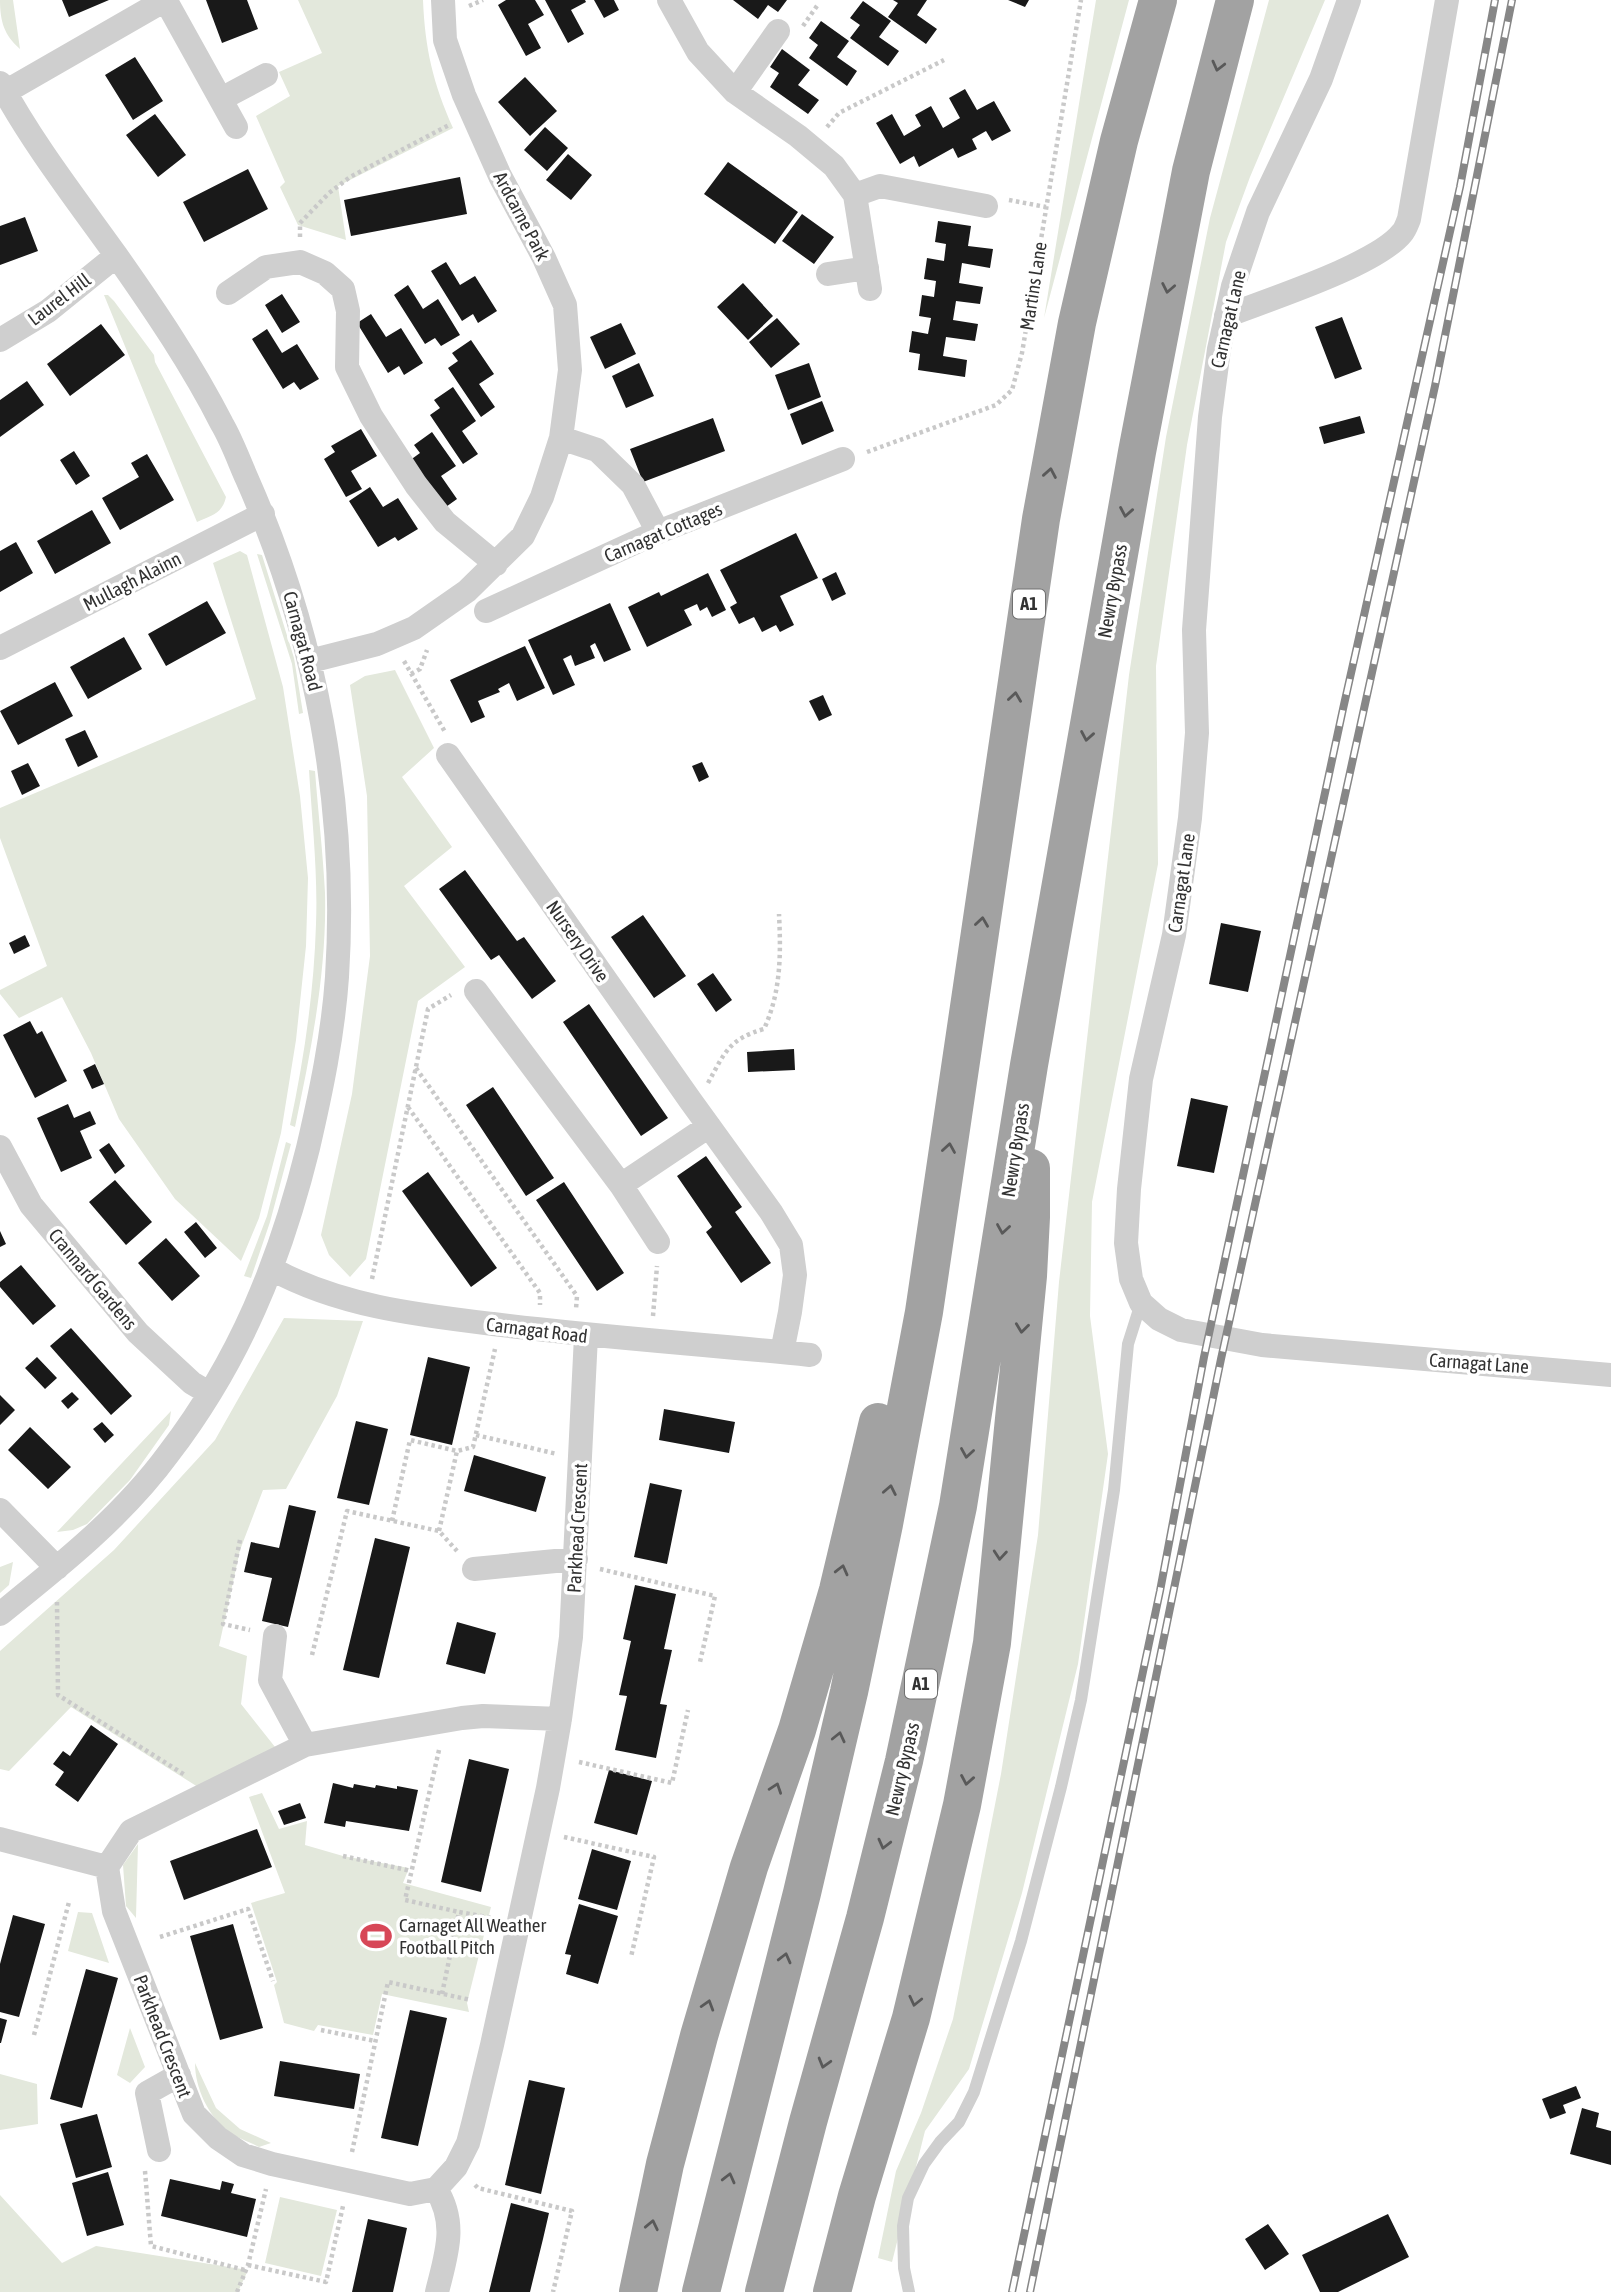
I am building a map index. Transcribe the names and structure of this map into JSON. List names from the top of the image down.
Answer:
{
  "streets": {
    "highway": ["Newry Bypass", "A1"],
    "street": [
      "Ardcarne Park",
      "Laurel Hill",
      "Carnagat Lane",
      "Carnagat Cottages",
      "Mullagh Alainn",
      "Carnagat Road",
      "Nursery Drive",
      "Crannard Gardens",
      "Parkhead Crescent"
    ],
    "path": ["Martins Lane"]
  },
  "crossings": [
    ["Ardcarne Park", "Carnagat Road"],
    ["Martins Lane", "Carnagat Cottages"],
    ["Laurel Hill", "Carnagat Road"],
    ["Mullagh Alainn", "Carnagat Road"],
    ["Carnagat Road", "Nursery Drive"],
    ["Carnagat Road", "Crannard Gardens"],
    ["Carnagat Road", "Parkhead Crescent"]
  ],
  "places": {
    "sports": ["Carnaget All Weather Football Pitch"]
  }
}
